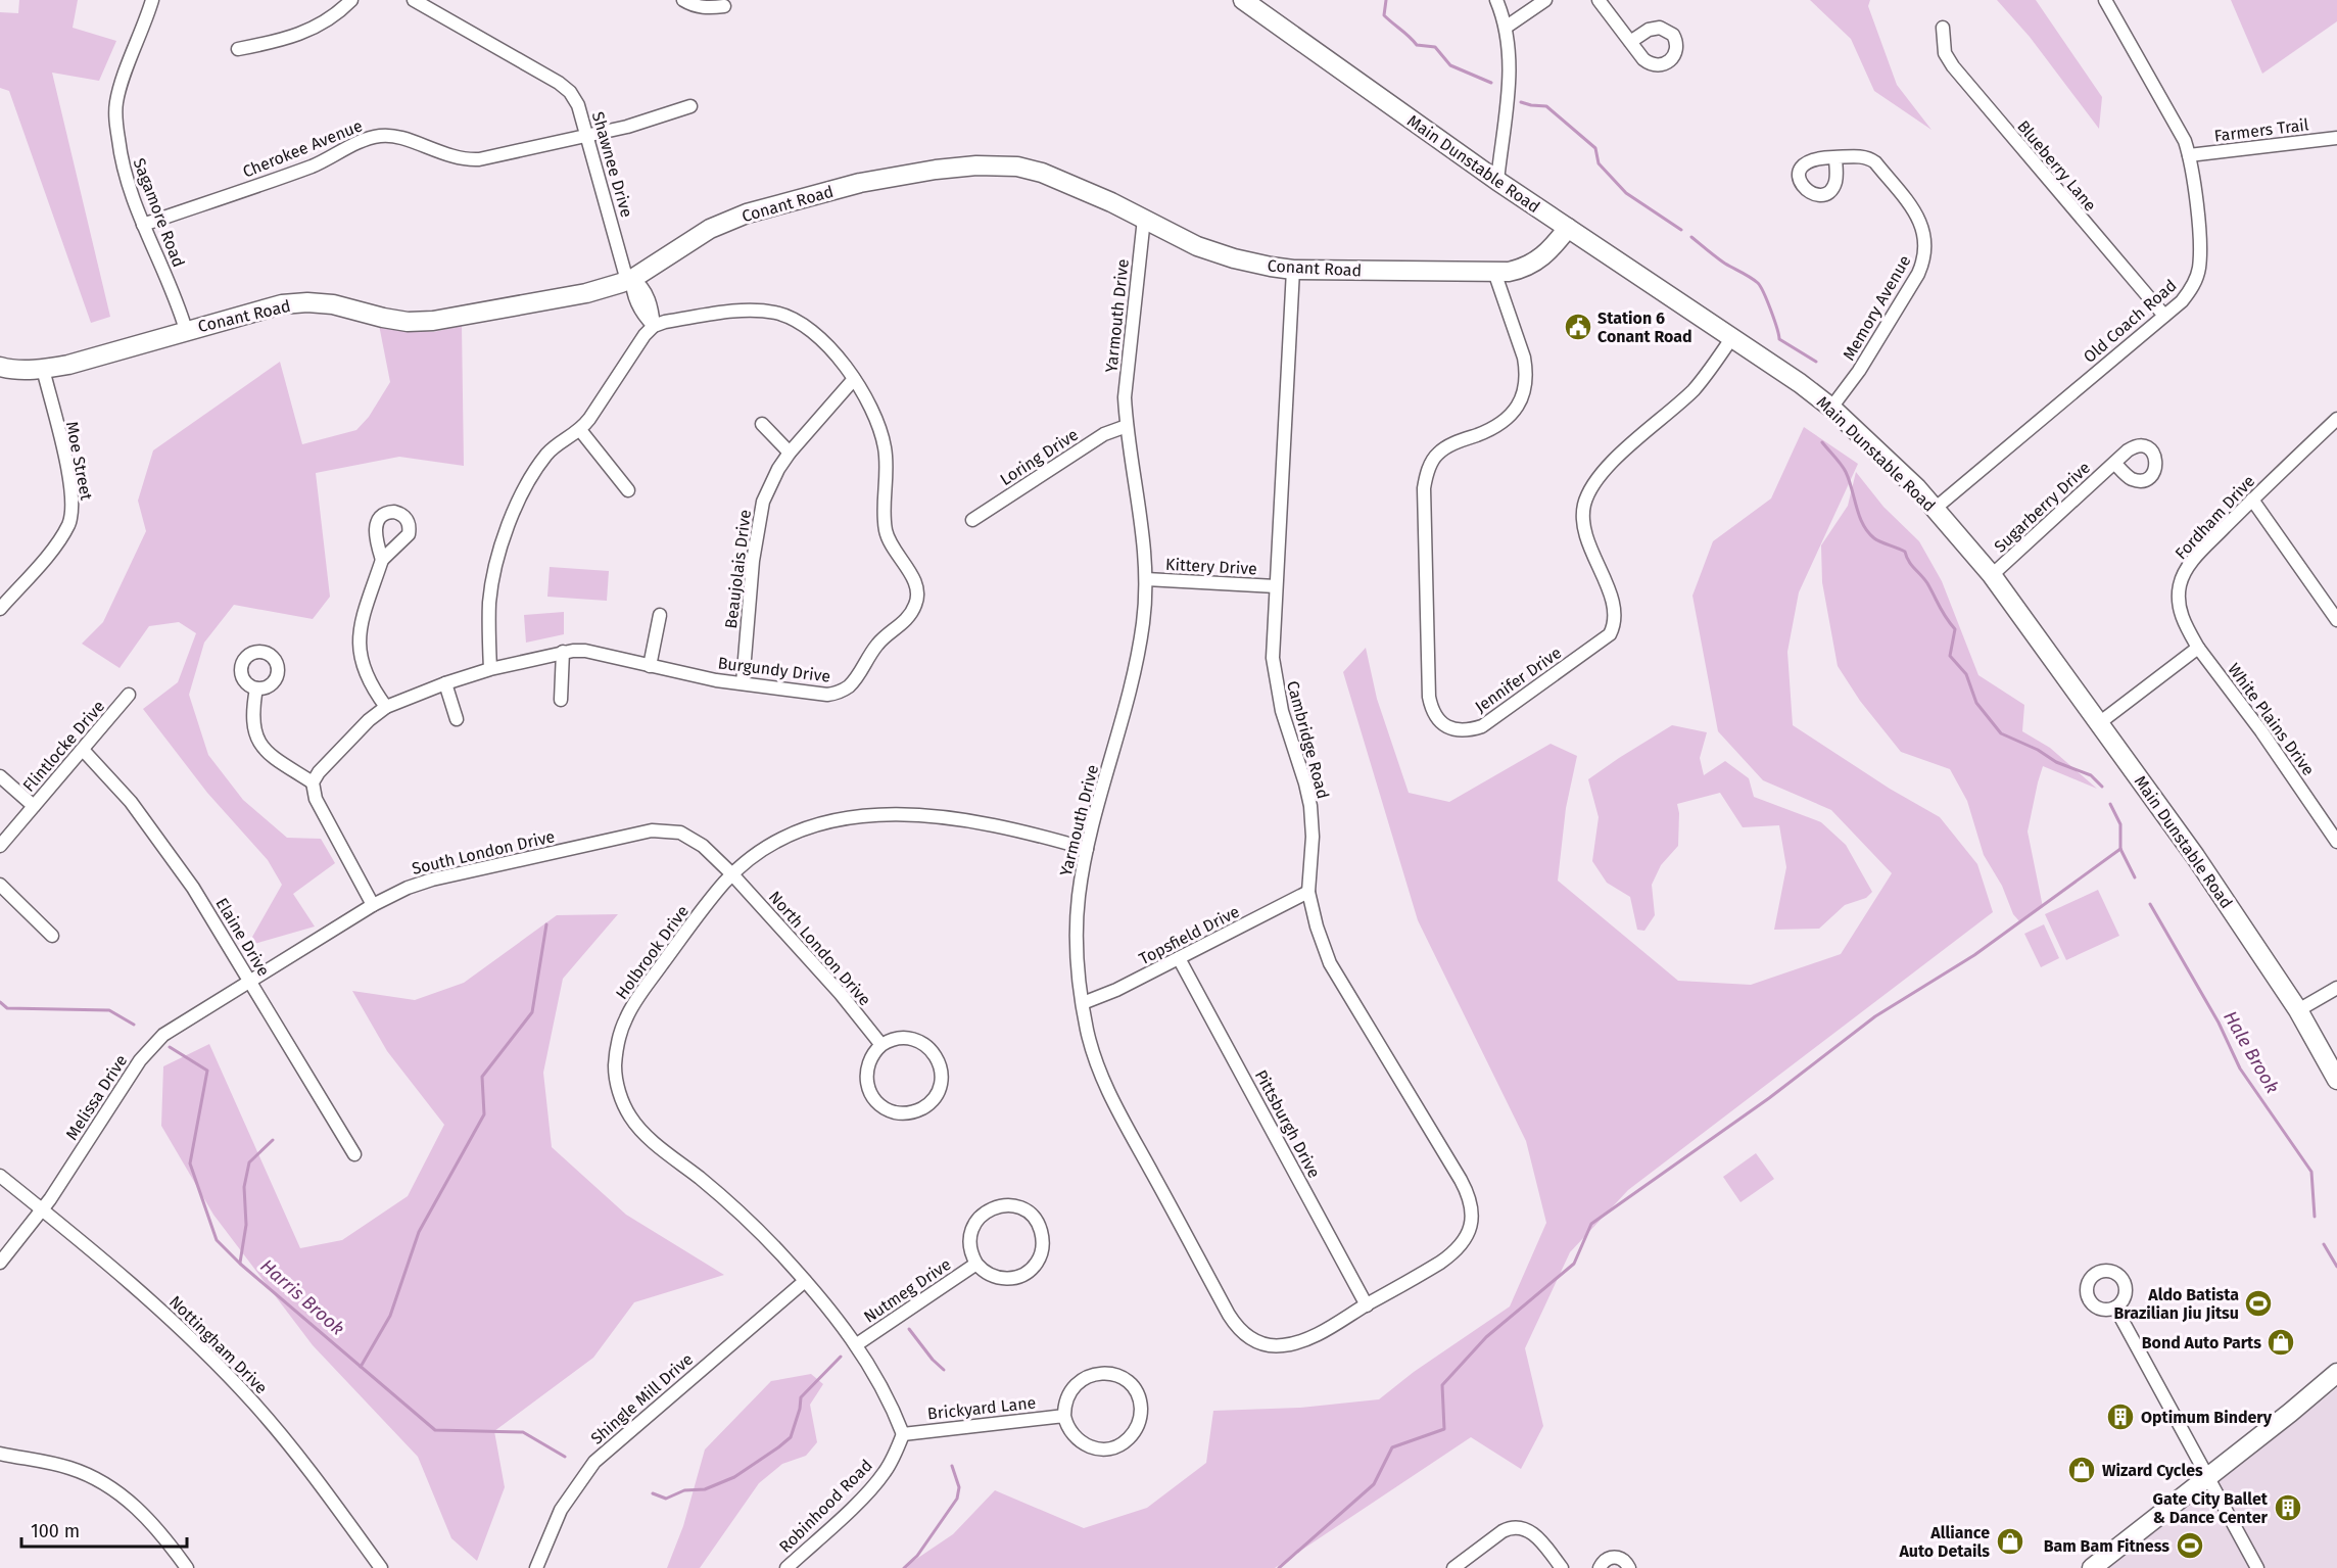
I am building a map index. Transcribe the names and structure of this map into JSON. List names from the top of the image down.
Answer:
{
  "streets": {
    "street": [
      "Farmers Trail",
      "Cherokee Avenue",
      "Main Dunstable Road",
      "Shawnee Drive",
      "Blueberry Lane",
      "Conant Road",
      "Sagamore Road",
      "Memory Avenue",
      "Yarmouth Drive",
      "Old Coach Road",
      "Loring Drive",
      "Moe Street",
      "Sugarberry Drive",
      "Fordham Drive",
      "Kittery Drive",
      "Beaujolais Drive",
      "Burgundy Drive",
      "Jennifer Drive",
      "White Plains Drive",
      "Cambridge Road",
      "Flintlocke Drive",
      "South London Drive",
      "Topsfield Drive",
      "Elaine Drive",
      "North London Drive",
      "Holbrook Drive",
      "Melissa Drive",
      "Pittsburgh Drive",
      "Nutmeg Drive",
      "Nottingham Drive",
      "Shingle Mill Drive",
      "Brickyard Lane",
      "Robinhood Road"
    ]
  },
  "crossings": [
    ["Farmers Trail", "Old Coach Road"],
    ["Cherokee Avenue", "Shawnee Drive"],
    ["Cherokee Avenue", "Sagamore Road"],
    ["Main Dunstable Road", "Conant Road"],
    ["Main Dunstable Road", "Memory Avenue"],
    ["Main Dunstable Road", "Old Coach Road"],
    ["Main Dunstable Road", "Sugarberry Drive"],
    ["Main Dunstable Road", "Jennifer Drive"],
    ["Shawnee Drive", "Conant Road"],
    ["Blueberry Lane", "Old Coach Road"],
    ["Conant Road", "Sagamore Road"],
    ["Conant Road", "Yarmouth Drive"],
    ["Conant Road", "Moe Street"],
    ["Conant Road", "Jennifer Drive"],
    ["Conant Road", "Cambridge Road"],
    ["Yarmouth Drive", "Loring Drive"],
    ["Yarmouth Drive", "Kittery Drive"],
    ["Yarmouth Drive", "Cambridge Road"],
    ["Yarmouth Drive", "Topsfield Drive"],
    ["Yarmouth Drive", "Holbrook Drive"],
    ["Yarmouth Drive", "Pittsburgh Drive"],
    ["Fordham Drive", "White Plains Drive"],
    ["Kittery Drive", "Cambridge Road"],
    ["Beaujolais Drive", "Burgundy Drive"],
    ["Cambridge Road", "Topsfield Drive"],
    ["Cambridge Road", "Pittsburgh Drive"],
    ["Flintlocke Drive", "Elaine Drive"],
    ["South London Drive", "Elaine Drive"],
    ["South London Drive", "North London Drive"],
    ["South London Drive", "Holbrook Drive"],
    ["South London Drive", "Melissa Drive"],
    ["Topsfield Drive", "Pittsburgh Drive"],
    ["Elaine Drive", "Melissa Drive"],
    ["North London Drive", "Holbrook Drive"],
    ["Holbrook Drive", "Nutmeg Drive"],
    ["Holbrook Drive", "Shingle Mill Drive"],
    ["Holbrook Drive", "Brickyard Lane"],
    ["Holbrook Drive", "Robinhood Road"],
    ["Melissa Drive", "Nottingham Drive"],
    ["Brickyard Lane", "Robinhood Road"]
  ],
  "water": ["Hale Brook", "Harris Brook"],
  "places": {
    "public building": ["Station 6 Conant Road"],
    "sports": ["Aldo Batista Brazilian Jiu Jitsu", "Bam Bam Fitness"],
    "shop": ["Bond Auto Parts", "Wizard Cycles", "Alliance Auto Details"],
    "building": ["Optimum Bindery", "Gate City Ballet & Dance Center"]
  },
  "scale_bar": "100 m"
}
